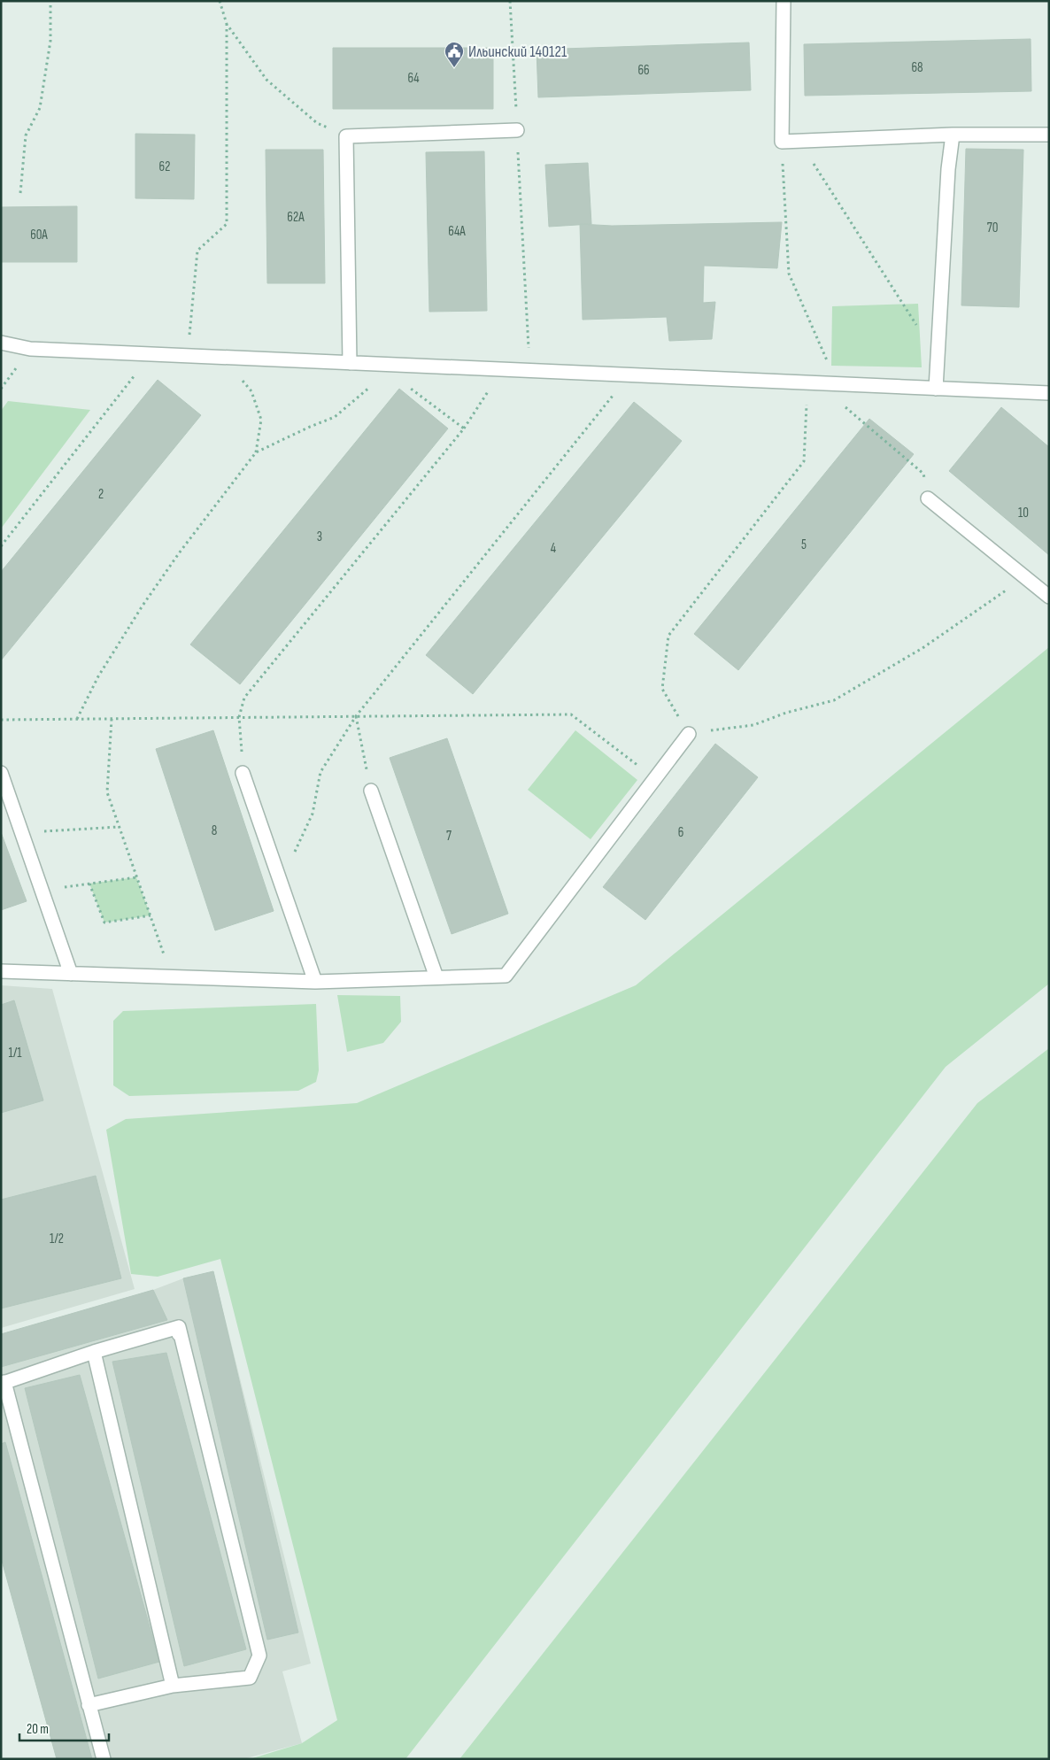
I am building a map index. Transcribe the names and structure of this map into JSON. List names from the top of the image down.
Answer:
{
  "places": {
    "public building": ["Ильинский 140121"]
  },
  "house_numbers": [
    "68",
    "66",
    "64",
    "62",
    "62А",
    "70",
    "64А",
    "60А",
    "2",
    "10",
    "3",
    "5",
    "4",
    "8",
    "6",
    "7",
    "1/1",
    "1/2"
  ],
  "scale_bar": "20 m"
}
